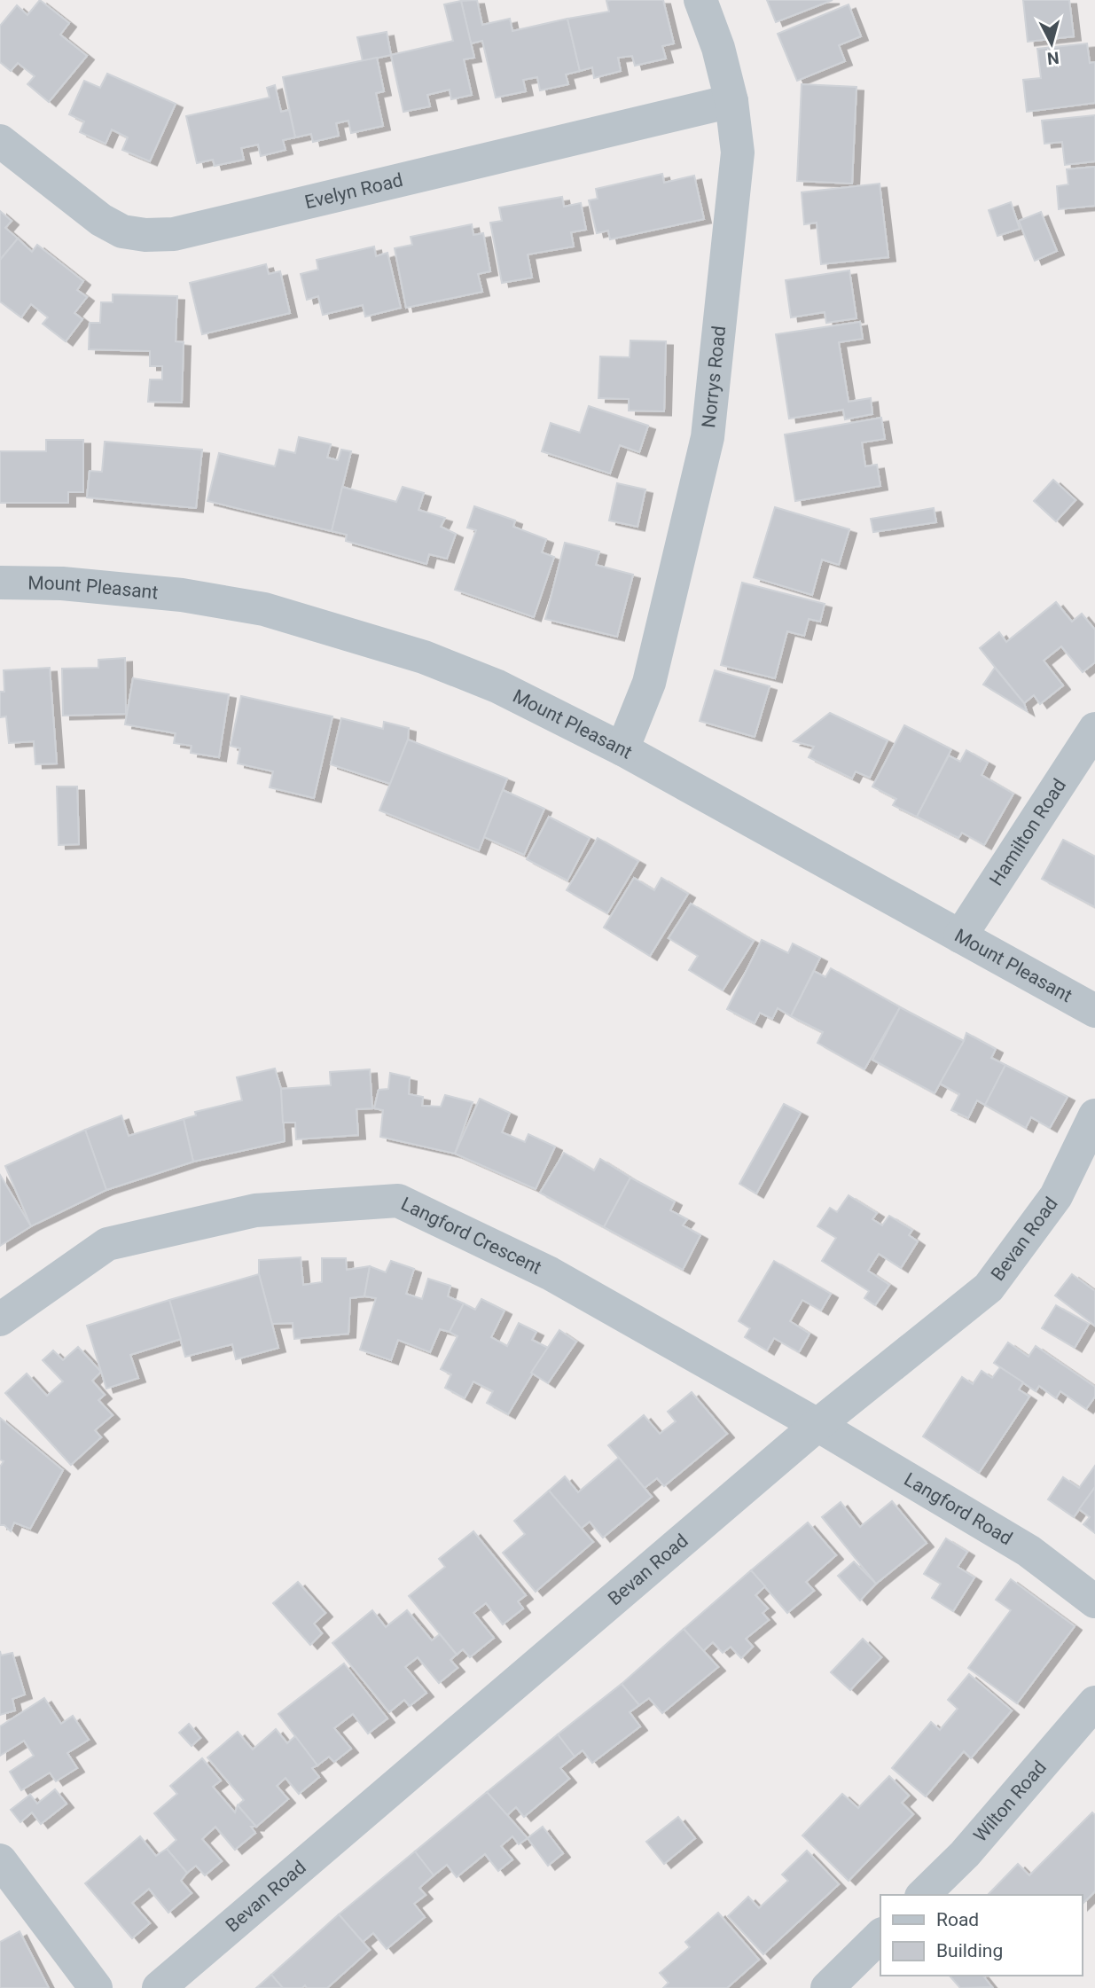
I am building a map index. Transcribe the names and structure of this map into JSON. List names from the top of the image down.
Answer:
{
  "streets": {
    "street": [
      "Evelyn Road",
      "Norrys Road",
      "Mount Pleasant",
      "Hamilton Road",
      "Langford Crescent",
      "Bevan Road",
      "Langford Road",
      "Wilton Road"
    ]
  },
  "crossings": [
    ["Evelyn Road", "Norrys Road"],
    ["Norrys Road", "Mount Pleasant"],
    ["Mount Pleasant", "Hamilton Road"],
    ["Langford Crescent", "Bevan Road"],
    ["Langford Crescent", "Langford Road"],
    ["Bevan Road", "Langford Road"]
  ],
  "legend": ["Road", "Building"],
  "north": "bottom"
}
